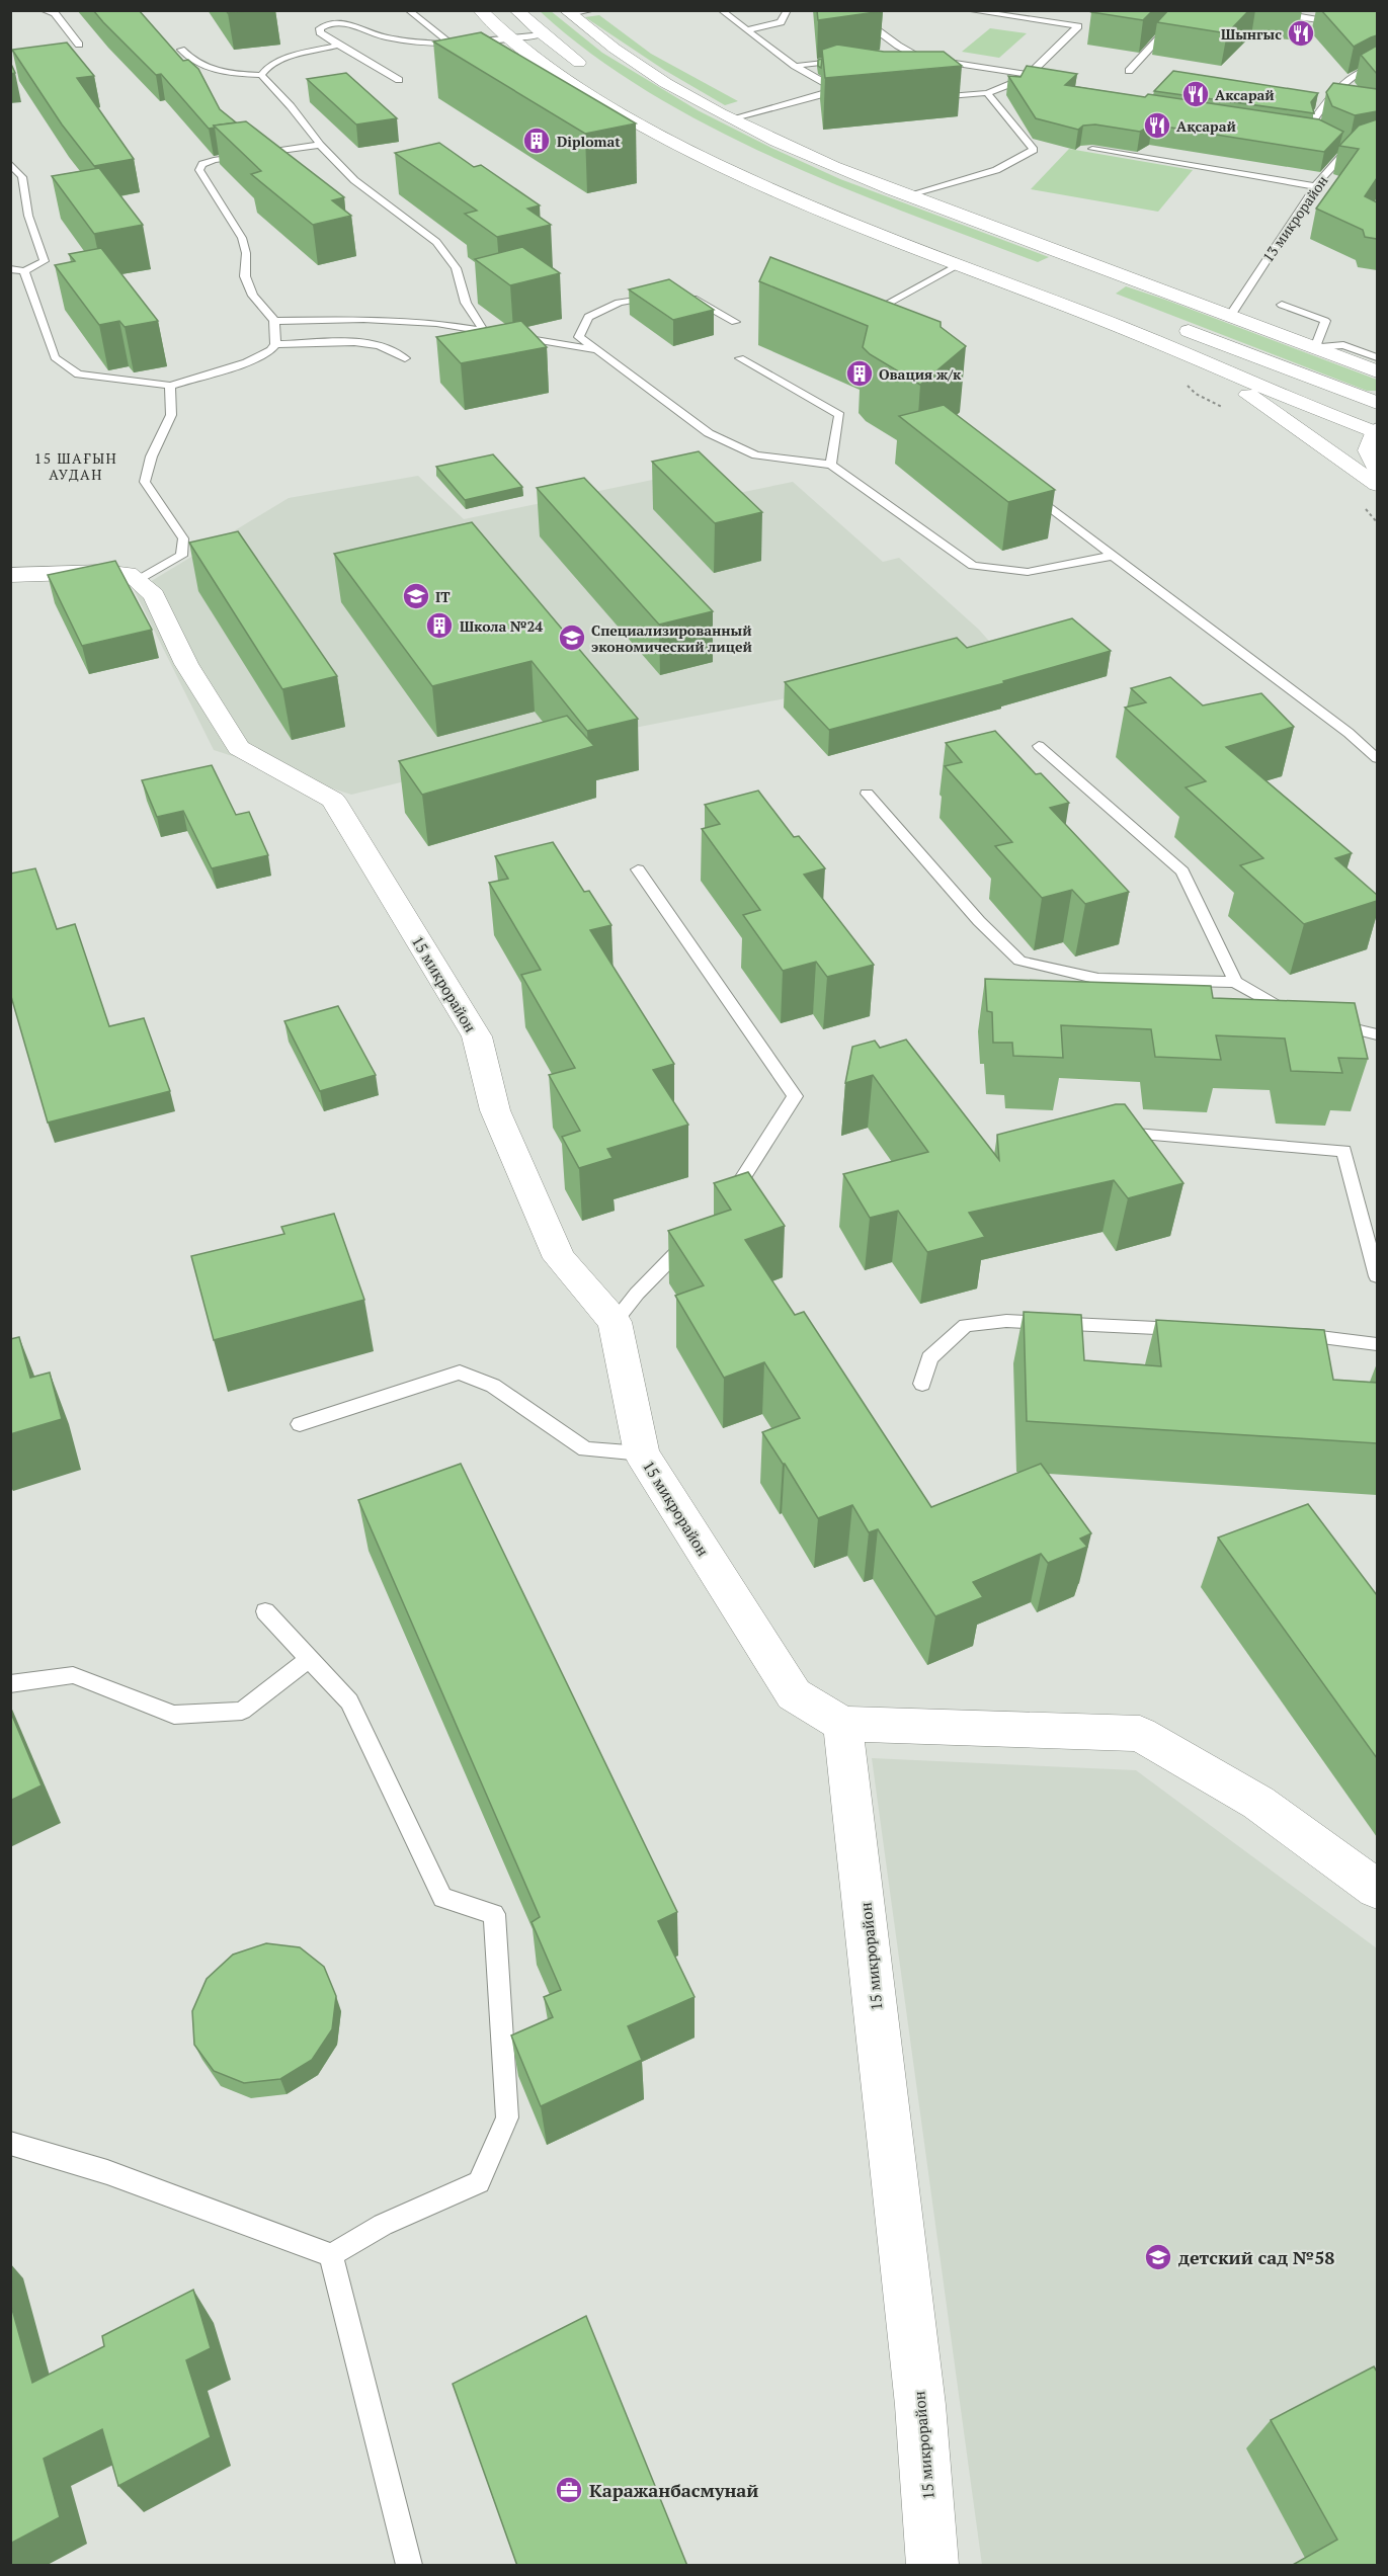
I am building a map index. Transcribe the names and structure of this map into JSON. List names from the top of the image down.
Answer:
{
  "streets": {
    "street": ["15 микрорайон"],
    "lane": ["13 микрорайон"]
  },
  "districts": ["15 ШАҒЫН АУДАН"],
  "places": {
    "restaurant": ["Шынгыс", "Аксарай", "Ақсарай"],
    "building": ["Diplomat", "Овация ж/к", "Школа №24"],
    "school or university": ["IT", "Специализированный экономический лицей", "детский сад №58"],
    "office": ["Каражанбасмунай"]
  }
}
